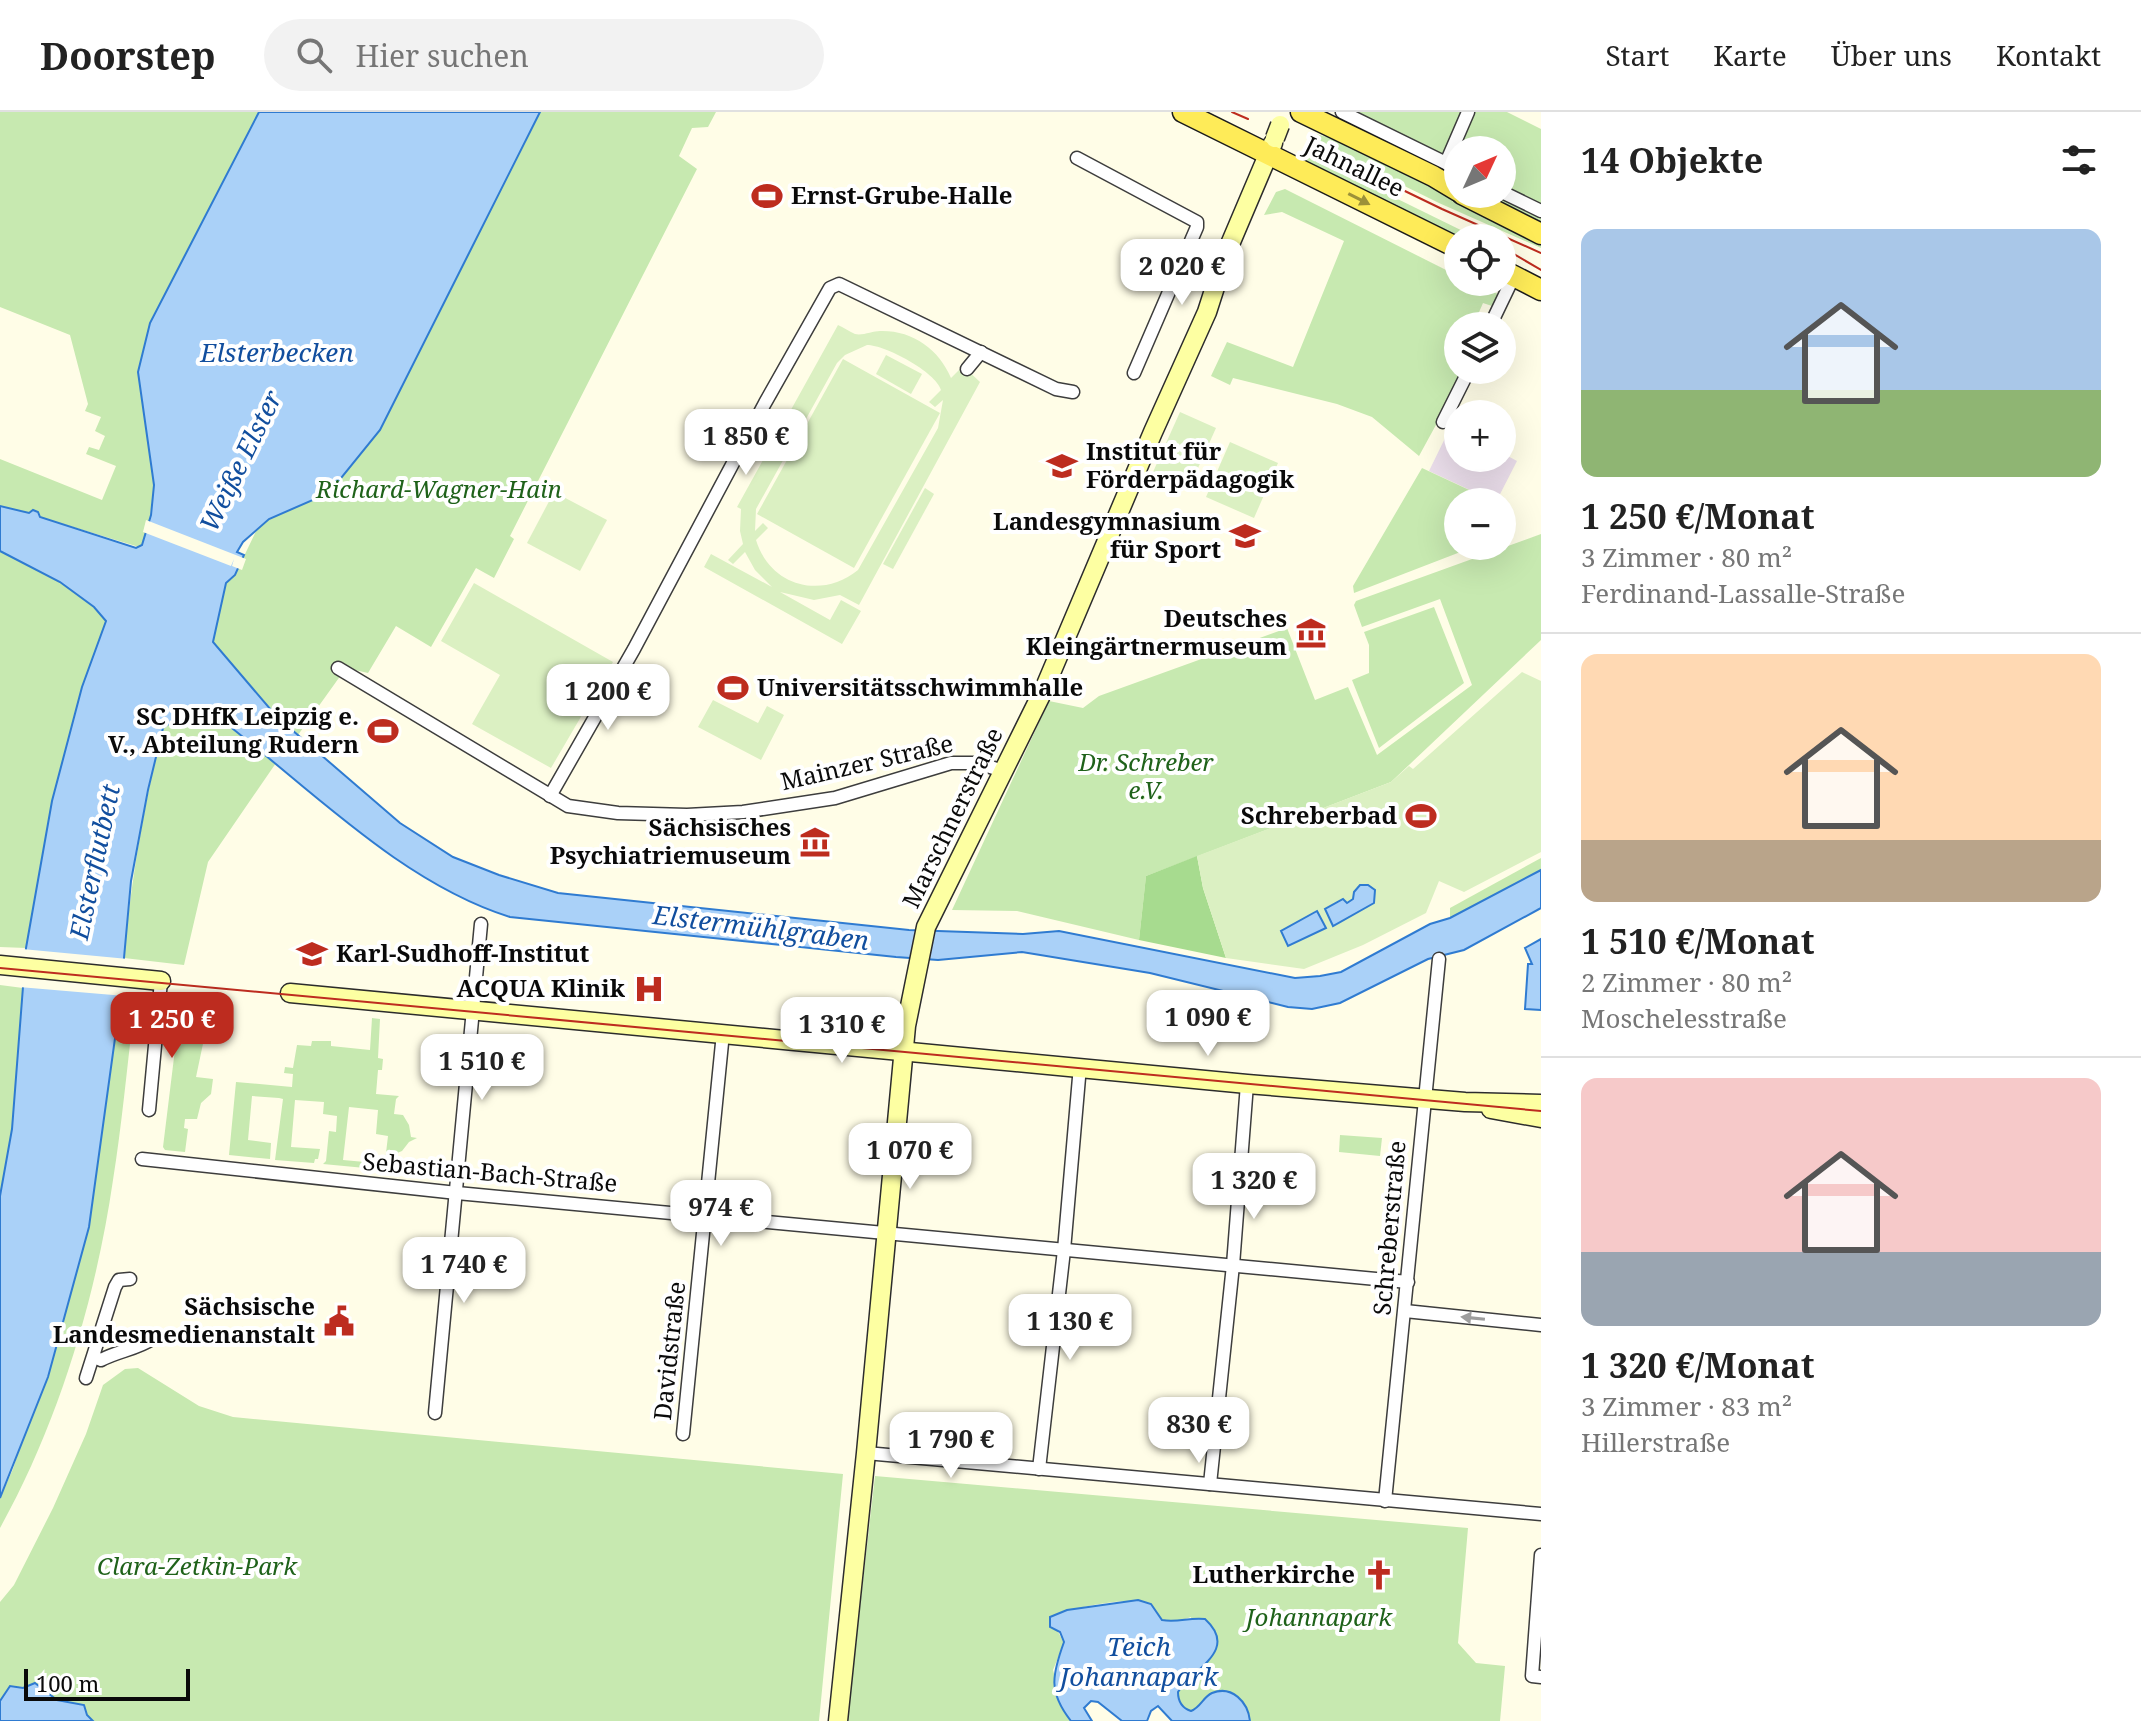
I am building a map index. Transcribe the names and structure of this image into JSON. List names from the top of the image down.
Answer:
{
  "streets": {
    "main road": ["Jahnallee", "Marschnerstraße"],
    "street": [
      "Mainzer Straße",
      "Sebastian-Bach-Straße",
      "Schreberstraße",
      "Davidstraße"
    ]
  },
  "crossings": [
    ["Jahnallee", "Marschnerstraße"],
    ["Mainzer Straße", "Marschnerstraße"],
    ["Marschnerstraße", "Sebastian-Bach-Straße"],
    ["Sebastian-Bach-Straße", "Schreberstraße"],
    ["Sebastian-Bach-Straße", "Davidstraße"]
  ],
  "water": [
    "Elsterbecken",
    "Weiße Elster",
    "Elsterflutbett",
    "Elstermühlgraben",
    "Teich Johannapark"
  ],
  "parks": [
    "Richard-Wagner-Hain",
    "Dr. Schreber e.V.",
    "Clara-Zetkin-Park",
    "Johannapark"
  ],
  "places": {
    "sports": [
      "Ernst-Grube-Halle",
      "Universitätsschwimmhalle",
      "SC DHfK Leipzig e. V., Abteilung Rudern",
      "Schreberbad"
    ],
    "school or university": ["Institut für Förderpädagogik", "Landesgymnasium für Sport", "Karl-Sudhoff-Institut"],
    "museum": ["Deutsches Kleingärtnermuseum", "Sächsisches Psychiatriemuseum"],
    "hospital": ["ACQUA Klinik"],
    "public building": ["Sächsische Landesmedienanstalt"],
    "church": ["Lutherkirche"]
  },
  "scale_bar": "100 m",
  "north": "top right",
  "page": {
    "header": "Doorstep",
    "search": "Hier suchen",
    "nav": [
      "Start",
      "Karte",
      "Über uns",
      "Kontakt"
    ],
    "heading": "14 Objekte",
    "map_buttons": ["+", "−"],
    "list": [
      {
        "name": "1 250 €/Monat",
        "note": "3 Zimmer · 80 m² · Ferdinand-Lassalle-Straße"
      },
      {
        "name": "1 510 €/Monat",
        "note": "2 Zimmer · 80 m² · Moschelesstraße"
      },
      {
        "name": "1 320 €/Monat",
        "note": "3 Zimmer · 83 m² · Hillerstraße"
      }
    ],
    "price": [
      "2 020 €",
      "1 850 €",
      "1 200 €",
      "1 090 €",
      "1 250 €",
      "1 310 €",
      "1 510 €",
      "1 070 €",
      "1 320 €",
      "974 €",
      "1 740 €",
      "1 130 €",
      "830 €",
      "1 790 €"
    ],
    "scale": "100 m"
  }
}
